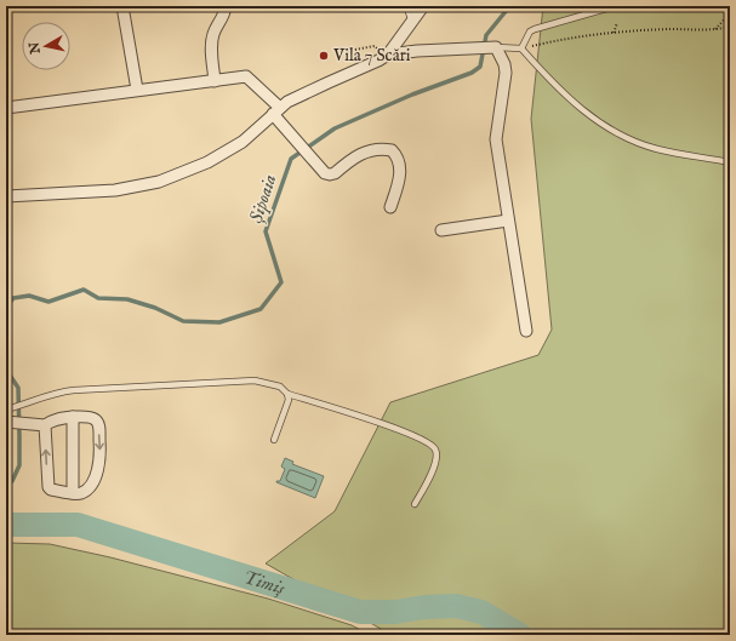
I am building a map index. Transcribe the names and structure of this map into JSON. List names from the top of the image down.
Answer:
{
  "water": ["Șipoaia", "Timiș"],
  "places": ["Vila 7 Scări"],
  "north": "left"
}
